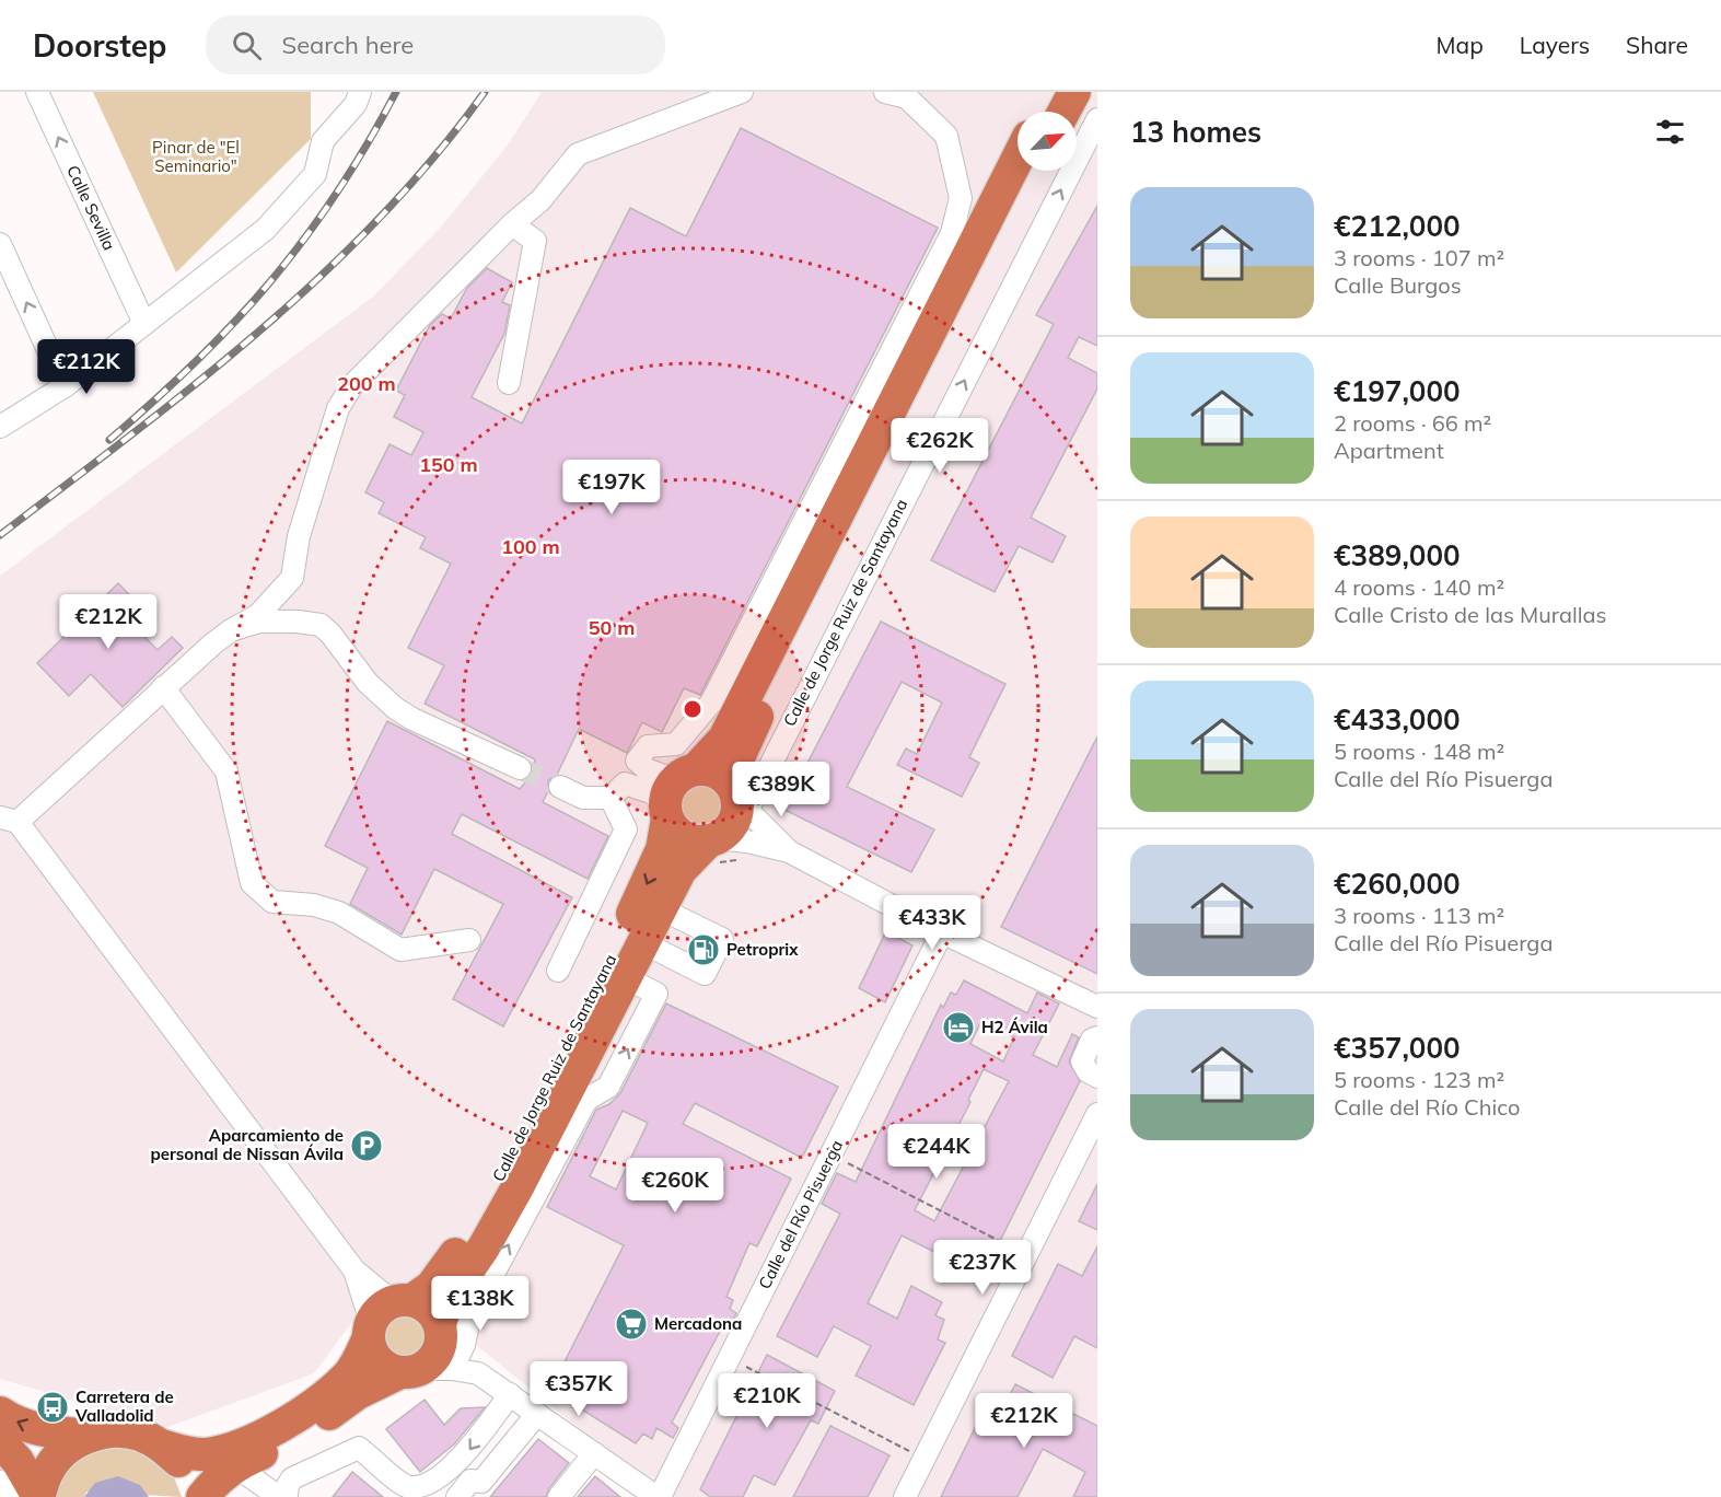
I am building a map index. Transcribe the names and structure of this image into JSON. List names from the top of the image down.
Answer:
{
  "streets": {
    "highway": ["Calle de Jorge Ruiz de Santayana"],
    "street": ["Calle Sevilla", "Calle del Río Pisuerga"]
  },
  "parks": ["Pinar de \"El Seminario\""],
  "places": {
    "fuel station": ["Petroprix"],
    "hotel": ["H2 Ávila"],
    "parking": ["Aparcamiento de personal de Nissan Ávila"],
    "supermarket": ["Mercadona"],
    "bus stop": ["Carretera de Valladolid"]
  },
  "north": "top right",
  "page": {
    "header": "Doorstep",
    "search": "Search here",
    "nav": ["Map", "Layers", "Share"],
    "heading": "13 homes",
    "list": [
      {
        "name": "€212,000",
        "note": "3 rooms · 107 m² · Calle Burgos"
      },
      {
        "name": "€197,000",
        "note": "2 rooms · 66 m² · Apartment"
      },
      {
        "name": "€389,000",
        "note": "4 rooms · 140 m² · Calle Cristo de las Murallas"
      },
      {
        "name": "€433,000",
        "note": "5 rooms · 148 m² · Calle del Río Pisuerga"
      },
      {
        "name": "€260,000",
        "note": "3 rooms · 113 m² · Calle del Río Pisuerga"
      },
      {
        "name": "€357,000",
        "note": "5 rooms · 123 m² · Calle del Río Chico"
      }
    ],
    "price": [
      "€212K",
      "€262K",
      "€197K",
      "€212K",
      "€389K",
      "€433K",
      "€244K",
      "€260K",
      "€237K",
      "€138K",
      "€357K",
      "€210K",
      "€212K"
    ]
  },
  "rings": [
    "200 m",
    "150 m",
    "100 m",
    "50 m"
  ]
}
